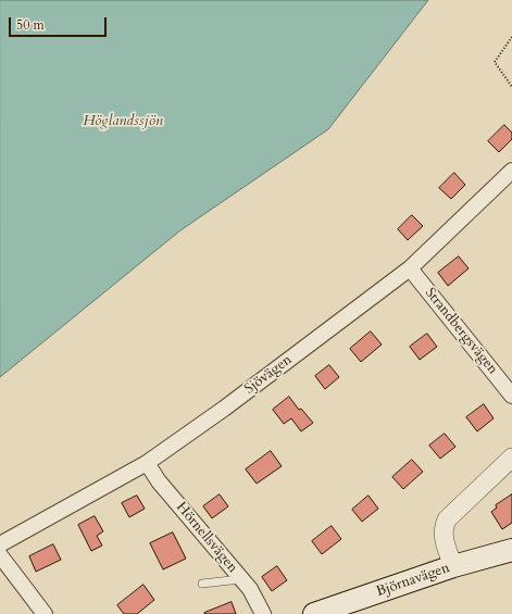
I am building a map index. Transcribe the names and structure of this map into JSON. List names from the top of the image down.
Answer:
{
  "streets": {
    "main road": ["Björnavägen"],
    "street": ["Strandbergsvägen", "Sjövägen", "Hörnellsvägen"]
  },
  "crossings": [
    ["Strandbergsvägen", "Sjövägen"],
    ["Sjövägen", "Hörnellsvägen"]
  ],
  "water": ["Höglandssjön"],
  "scale_bar": "50 m"
}
